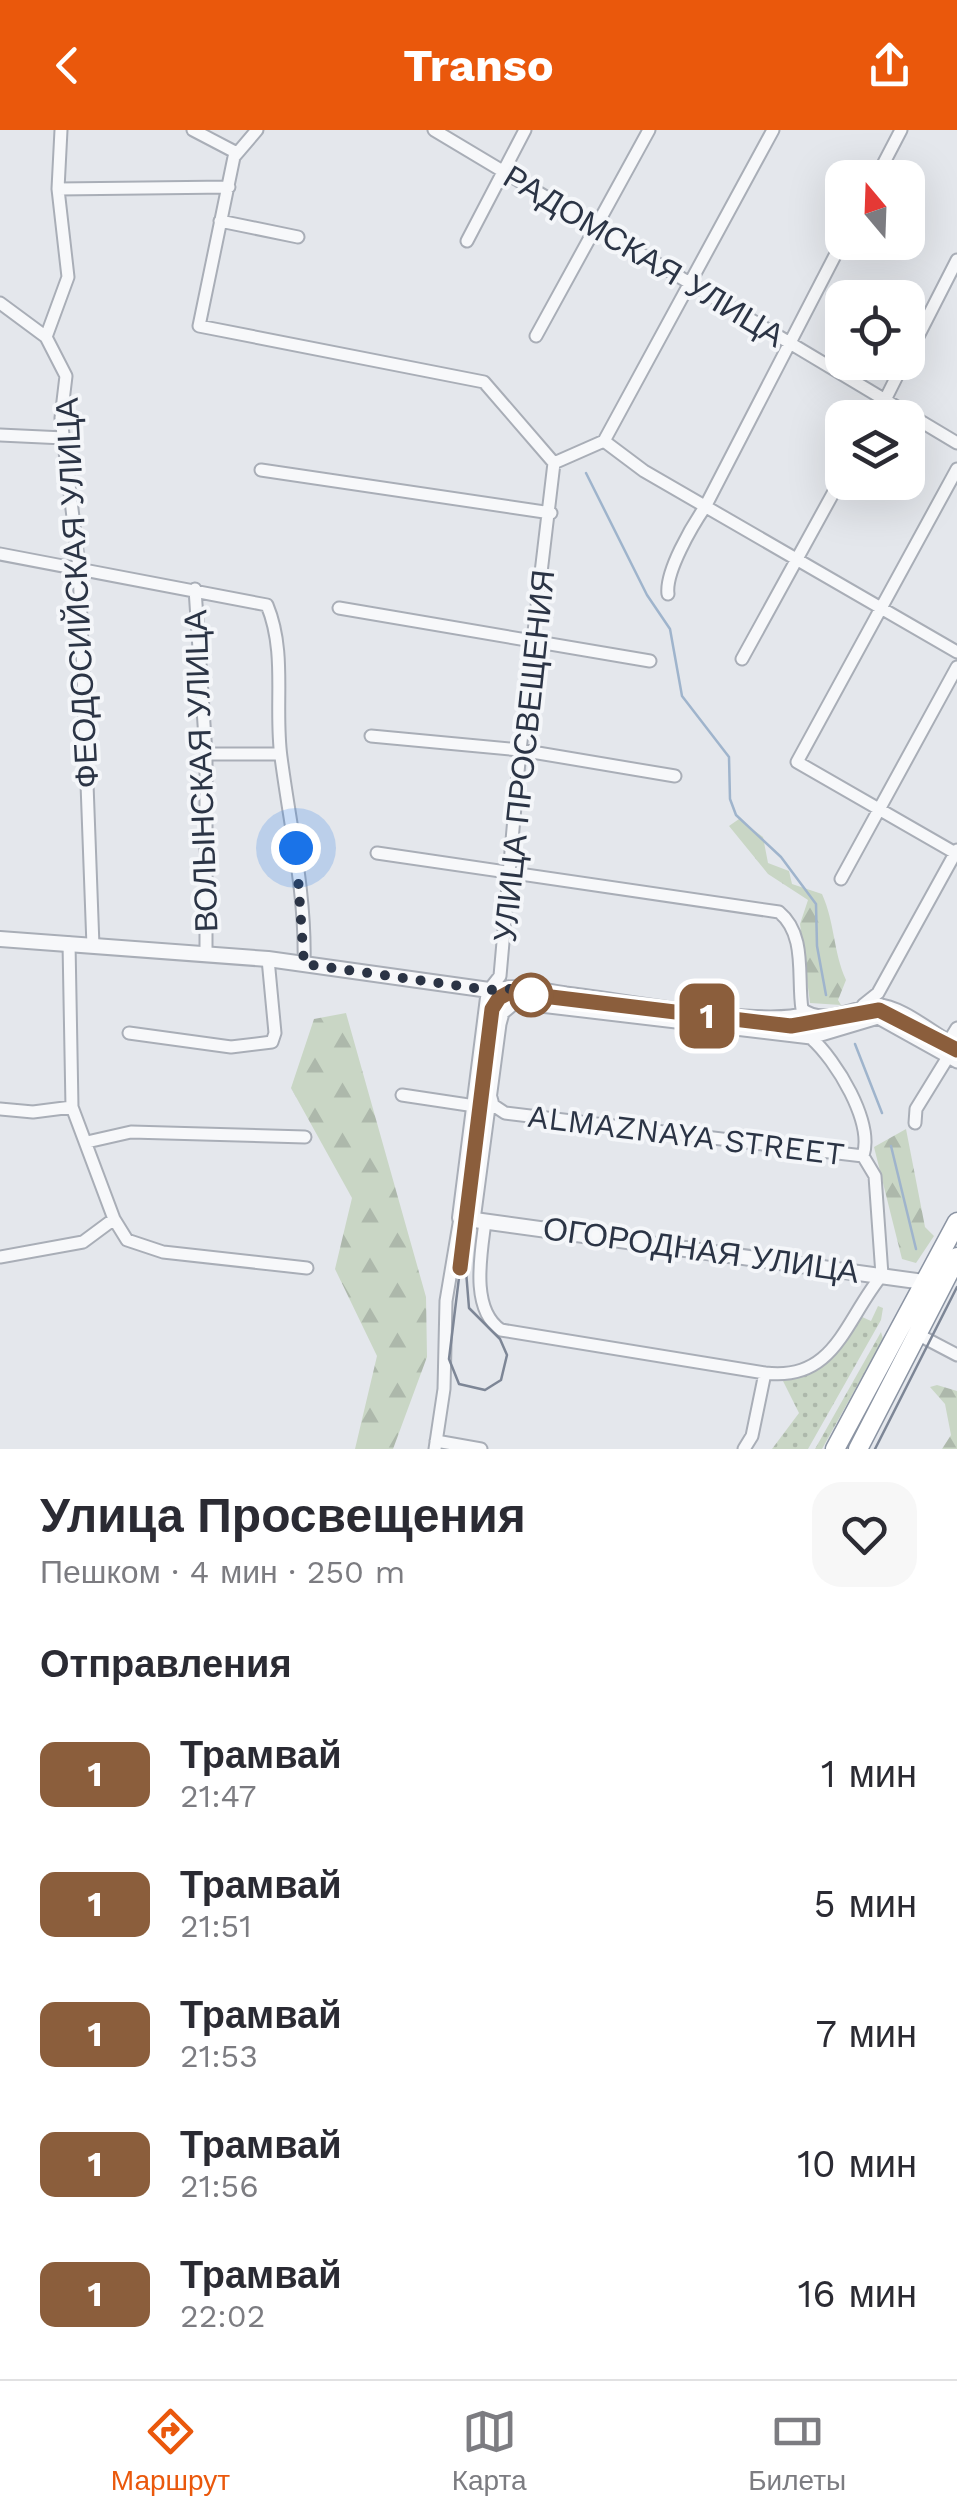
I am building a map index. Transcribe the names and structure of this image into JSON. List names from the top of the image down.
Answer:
{
  "streets": {
    "street": [
      "РАДОМСКАЯ УЛИЦА",
      "ФЕОДОСИЙСКАЯ УЛИЦА",
      "УЛИЦА ПРОСВЕЩЕНИЯ",
      "ВОЛЫНСКАЯ УЛИЦА",
      "ALMAZNAYA STREET",
      "ОГОРОДНАЯ УЛИЦА"
    ]
  },
  "crossings": [
    ["УЛИЦА ПРОСВЕЩЕНИЯ", "ОГОРОДНАЯ УЛИЦА"],
    ["ALMAZNAYA STREET", "ОГОРОДНАЯ УЛИЦА"]
  ],
  "lines": ["tram line 1"],
  "north": "top",
  "page": {
    "header": "Transo",
    "on_map": "1",
    "heading": [
      ["Улица Просвещения", "Пешком · 4 мин · 250 m"],
      "Отправления"
    ],
    "list": [
      {
        "mark": "1",
        "name": "Трамвай",
        "note": "21:47",
        "value": "1 мин"
      },
      {
        "mark": "1",
        "name": "Трамвай",
        "note": "21:51",
        "value": "5 мин"
      },
      {
        "mark": "1",
        "name": "Трамвай",
        "note": "21:53",
        "value": "7 мин"
      },
      {
        "mark": "1",
        "name": "Трамвай",
        "note": "21:56",
        "value": "10 мин"
      },
      {
        "mark": "1",
        "name": "Трамвай",
        "note": "22:02",
        "value": "16 мин"
      }
    ],
    "tabs": ["Маршрут", "Карта", "Билеты"]
  }
}
